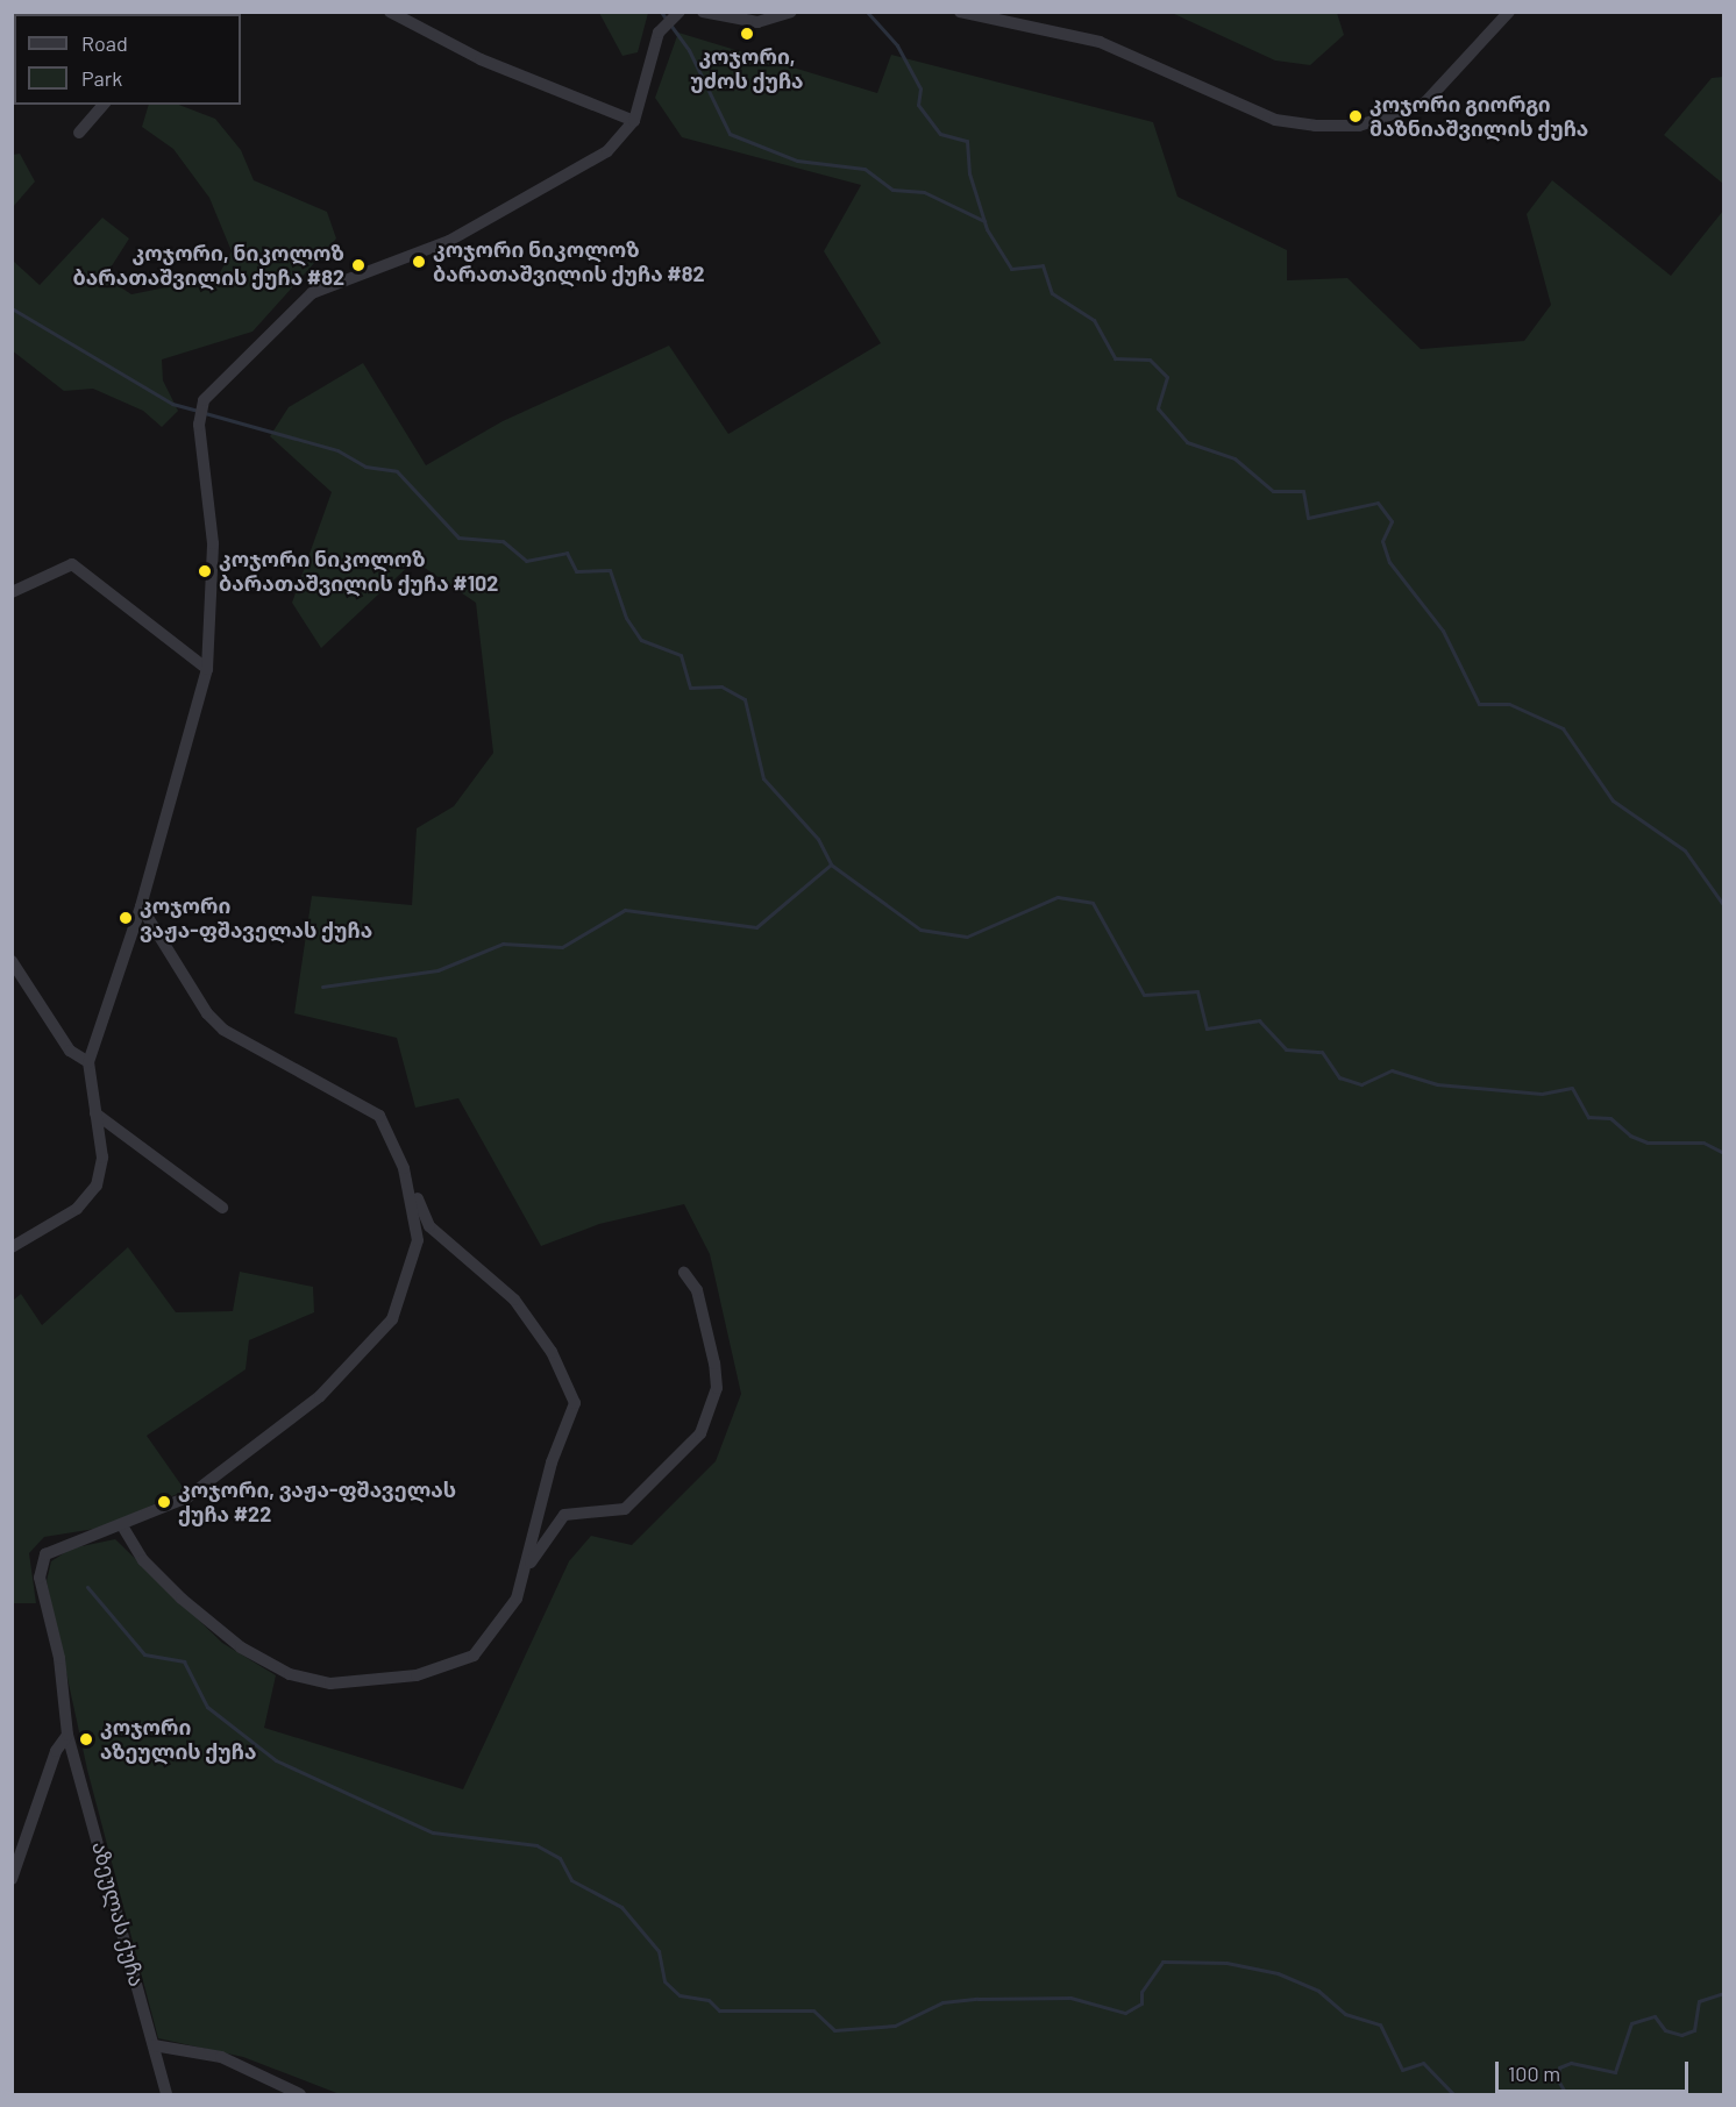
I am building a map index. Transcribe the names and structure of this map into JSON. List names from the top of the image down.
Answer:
{
  "streets": {
    "street": ["აზეულას ქუჩა"]
  },
  "places": [
    "კოჯორი, უძოს ქუჩა",
    "კოჯორი გიორგი მაზნიაშვილის ქუჩა",
    "კოჯორი ნიკოლოზ ბარათაშვილის ქუჩა #82",
    "კოჯორი, ნიკოლოზ ბარათაშვილის ქუჩა #82",
    "კოჯორი ნიკოლოზ ბარათაშვილის ქუჩა #102",
    "კოჯორი ვაჟა-ფშაველას ქუჩა",
    "კოჯორი, ვაჟა-ფშაველას ქუჩა #22",
    "კოჯორი აზეულის ქუჩა"
  ],
  "legend": ["Road", "Park"],
  "scale_bar": "100 m"
}
